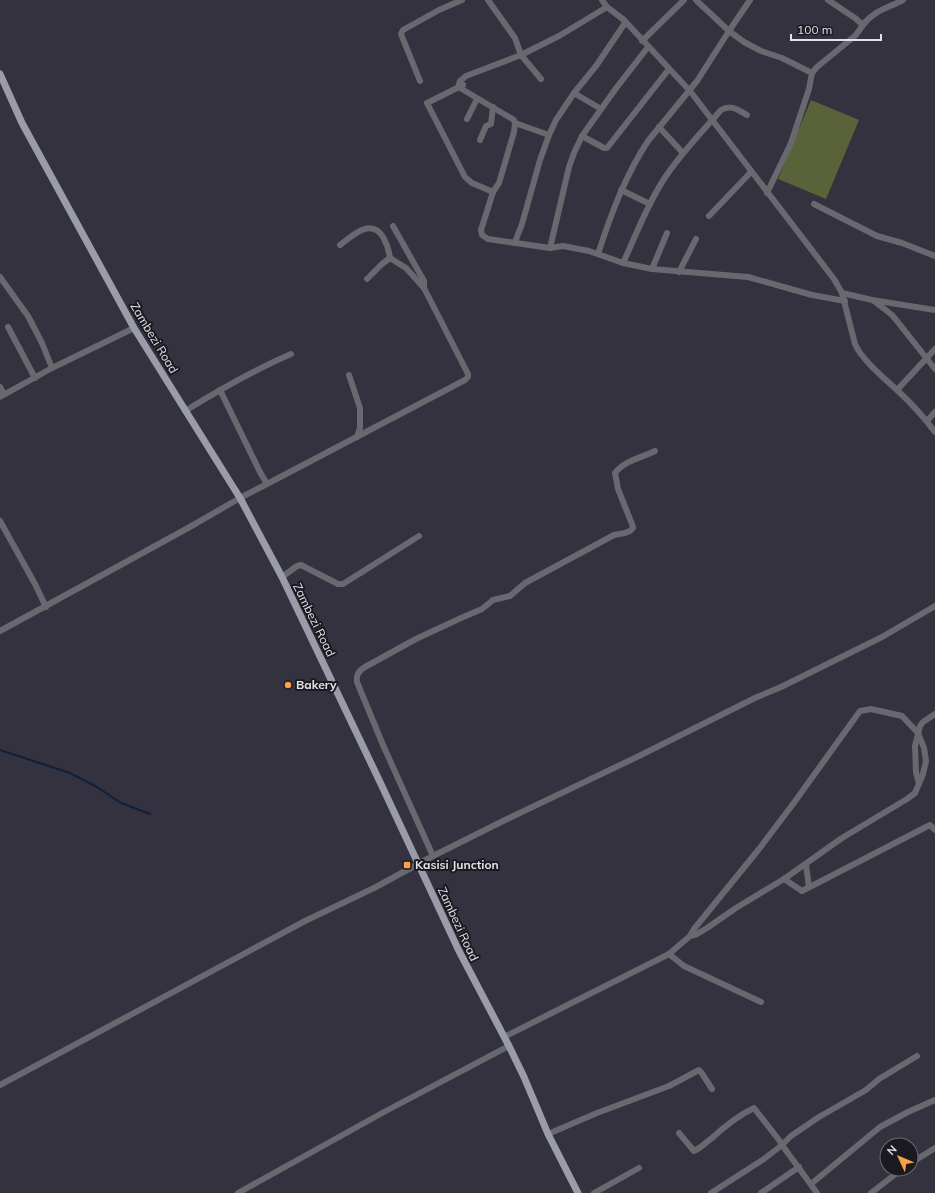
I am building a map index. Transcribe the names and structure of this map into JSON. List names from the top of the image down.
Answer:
{
  "streets": {
    "main road": ["Zambezi Road"]
  },
  "places": {
    "other": ["Bakery"],
    "transit": ["Kasisi Junction"]
  },
  "scale_bar": "100 m",
  "north": "top left"
}
